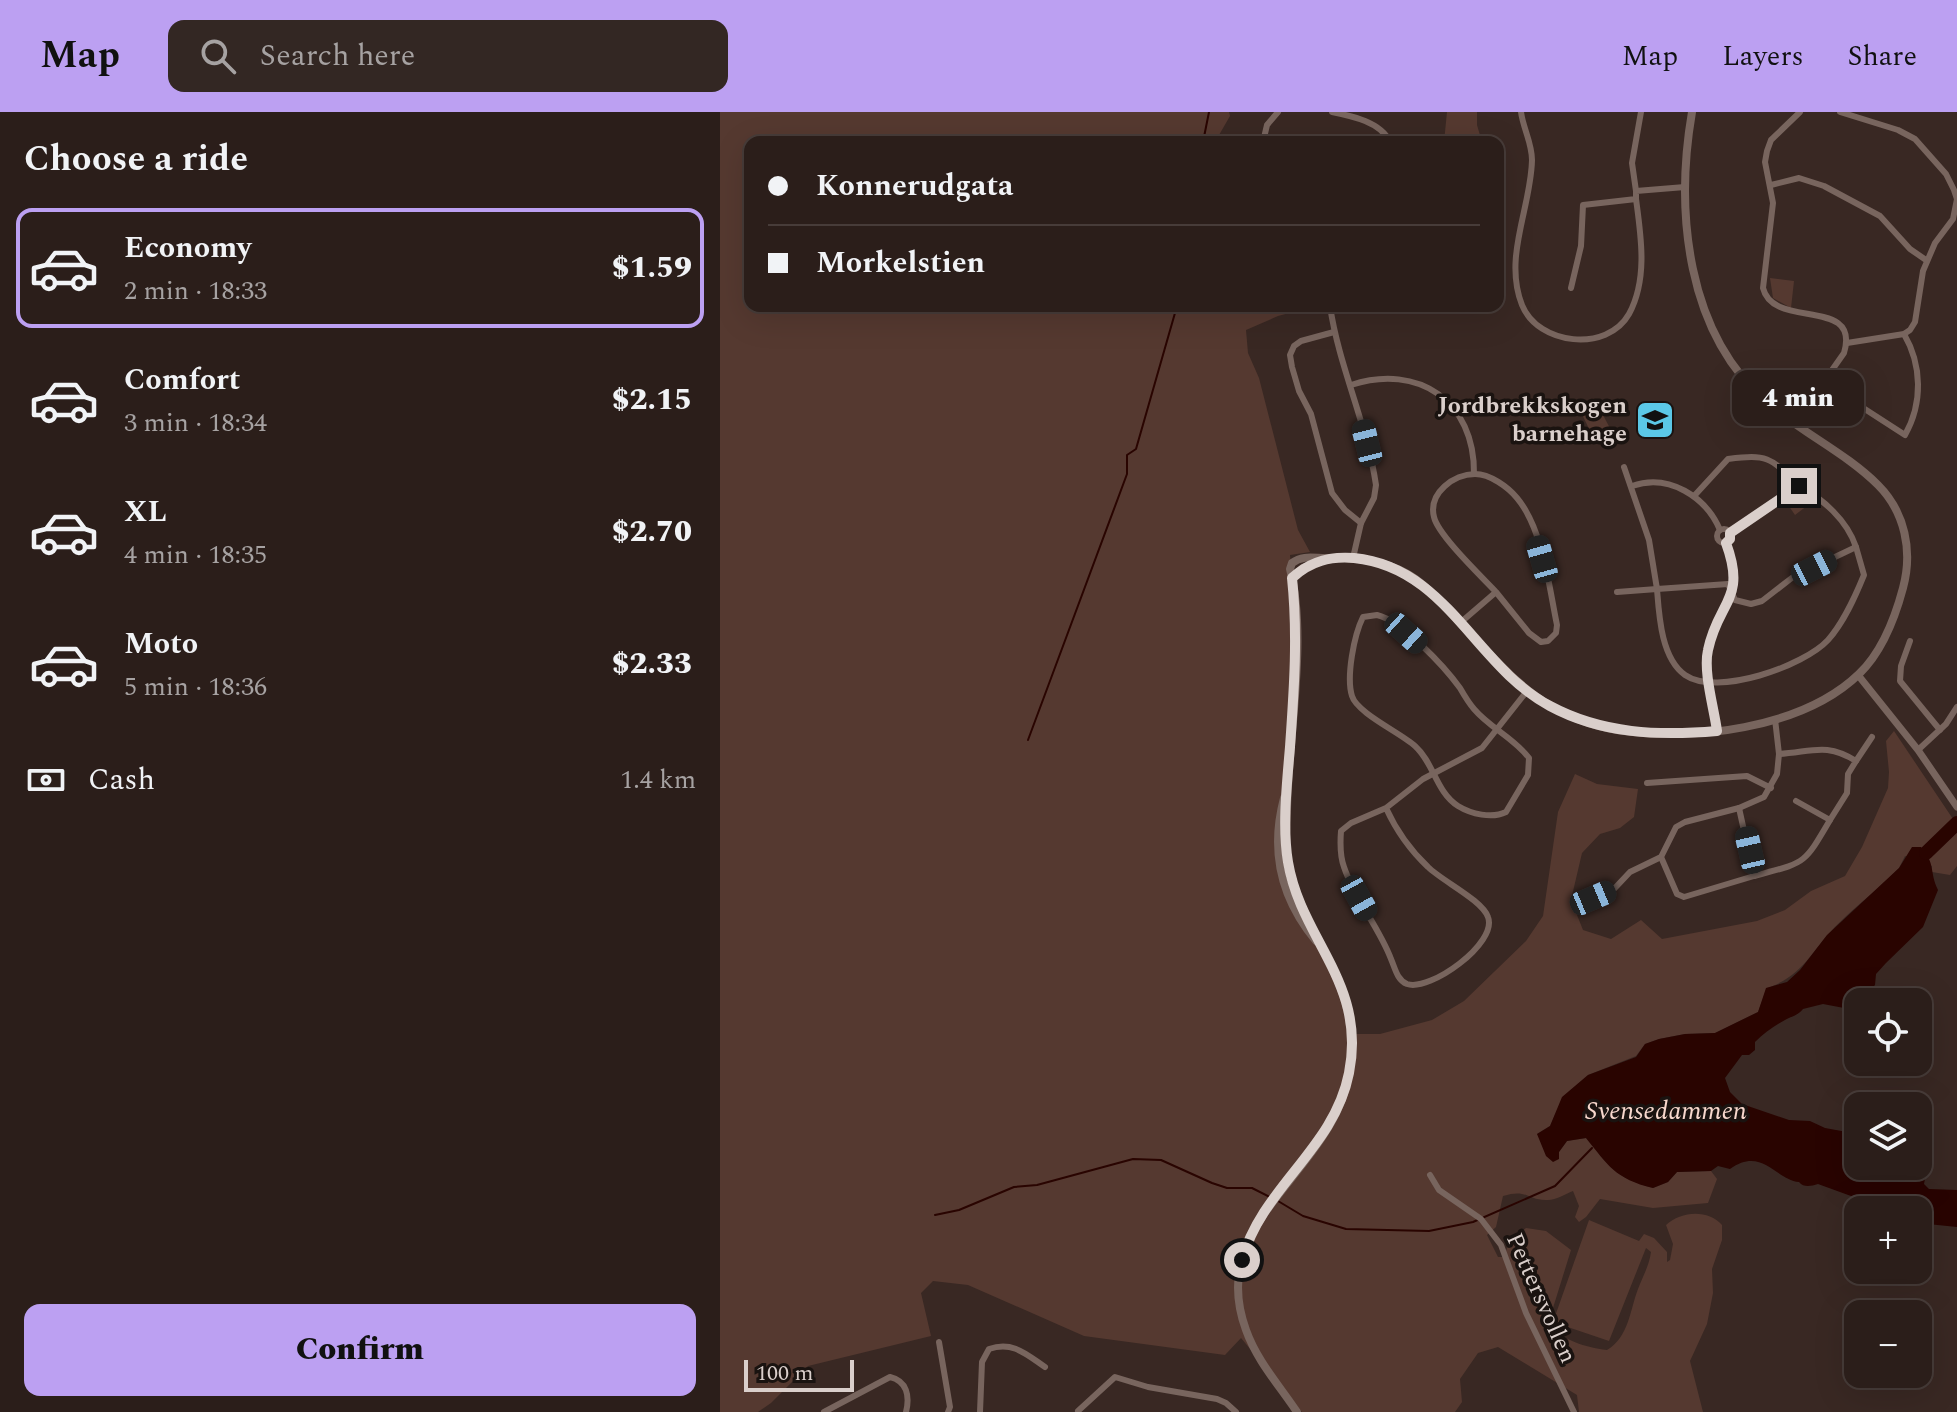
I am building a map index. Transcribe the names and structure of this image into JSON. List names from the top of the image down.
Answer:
{
  "streets": {
    "street": ["Pettersvollen"]
  },
  "water": ["Svensedammen"],
  "places": {
    "school or university": ["Jordbrekkskogen barnehage"]
  },
  "scale_bar": "100 m",
  "page": {
    "header": "Map",
    "search": "Search here",
    "nav": ["Map", "Layers", "Share"],
    "heading": "Choose a ride",
    "banner": ["Konnerudgata", "Morkelstien"],
    "list": [
      {
        "name": "Economy",
        "note": "2 min · 18:33",
        "value": "$1.59"
      },
      {
        "name": "Comfort",
        "note": "3 min · 18:34",
        "value": "$2.15"
      },
      {
        "name": "XL",
        "note": "4 min · 18:35",
        "value": "$2.70"
      },
      {
        "name": "Moto",
        "note": "5 min · 18:36",
        "value": "$2.33"
      }
    ],
    "bubble": "4 min",
    "pay": ["Cash", "1.4 km"],
    "map_buttons": ["+", "−"],
    "buttons": "Confirm",
    "scale": "100 m"
  }
}
